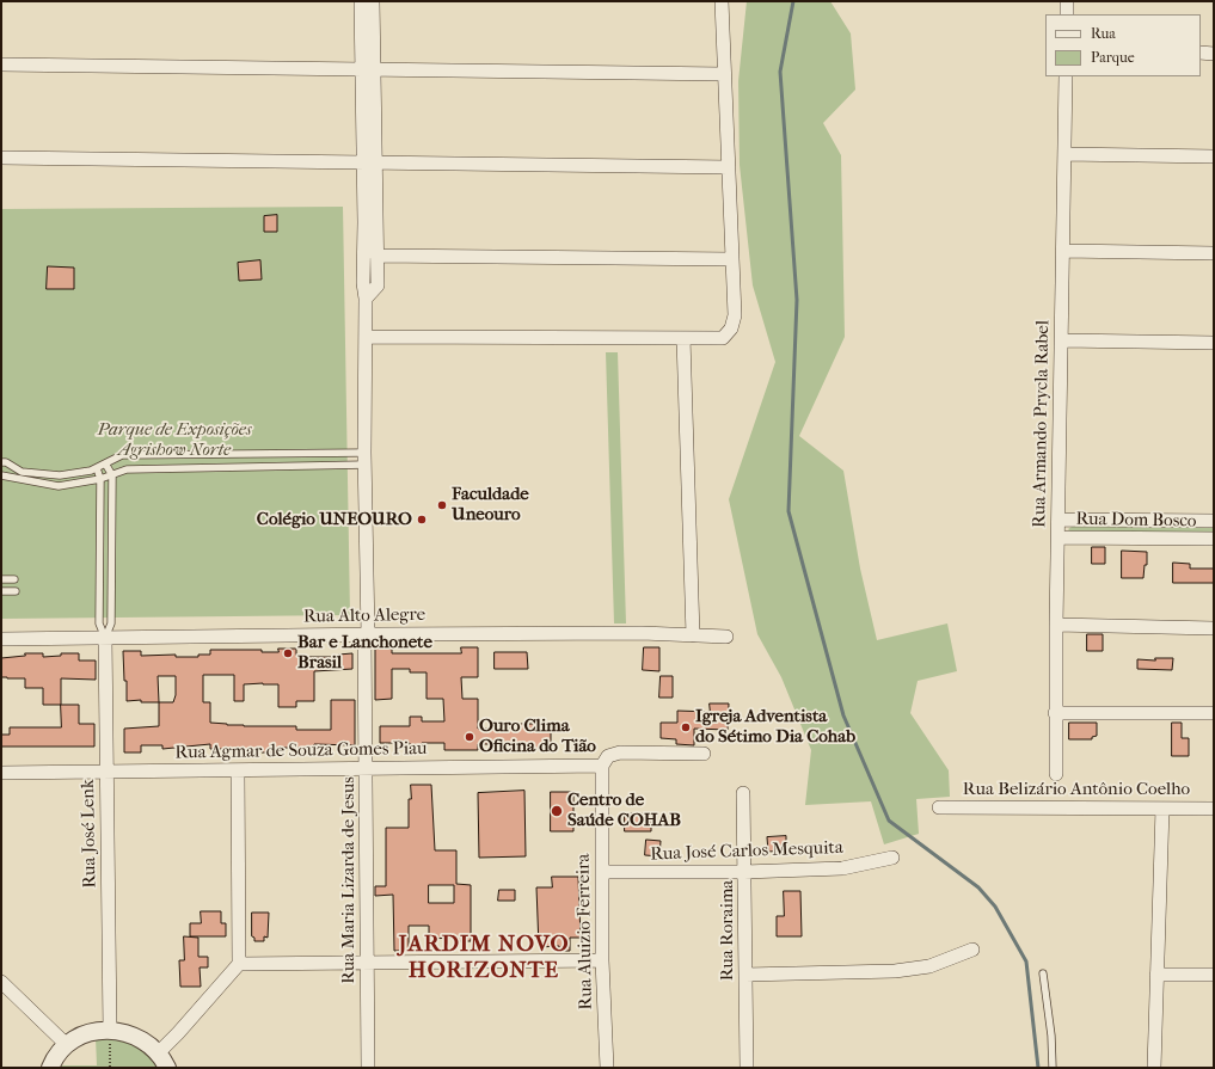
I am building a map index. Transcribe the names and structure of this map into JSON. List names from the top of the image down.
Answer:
{
  "streets": {
    "street": [
      "Rua Armando Prycla Rabel",
      "Rua Dom Bosco",
      "Rua Alto Alegre",
      "Rua Agmar de Souza Gomes Piau",
      "Rua Belizário Antônio Coelho",
      "Rua José Lenk",
      "Rua José Carlos Mesquita",
      "Rua Maria Lizarda de Jesus",
      "Rua Roraima",
      "Rua Aluizio Ferreira"
    ]
  },
  "crossings": [
    ["Rua Armando Prycla Rabel", "Rua Dom Bosco"],
    ["Rua Alto Alegre", "Rua José Lenk"],
    ["Rua Alto Alegre", "Rua Maria Lizarda de Jesus"],
    ["Rua Agmar de Souza Gomes Piau", "Rua José Lenk"],
    ["Rua Agmar de Souza Gomes Piau", "Rua Maria Lizarda de Jesus"],
    ["Rua Agmar de Souza Gomes Piau", "Rua Aluizio Ferreira"],
    ["Rua José Carlos Mesquita", "Rua Roraima"],
    ["Rua José Carlos Mesquita", "Rua Aluizio Ferreira"]
  ],
  "districts": ["JARDIM NOVO HORIZONTE"],
  "parks": ["Parque de Exposições Agrishow Norte"],
  "places": [
    "Faculdade Uneouro",
    "Colégio UNEOURO",
    "Bar e Lanchonete Brasil",
    "Igreja Adventista do Sétimo Dia Cohab",
    "Ouro Clima Oficina do Tião",
    "Centro de Saúde COHAB"
  ],
  "legend": ["Rua", "Parque"]
}
